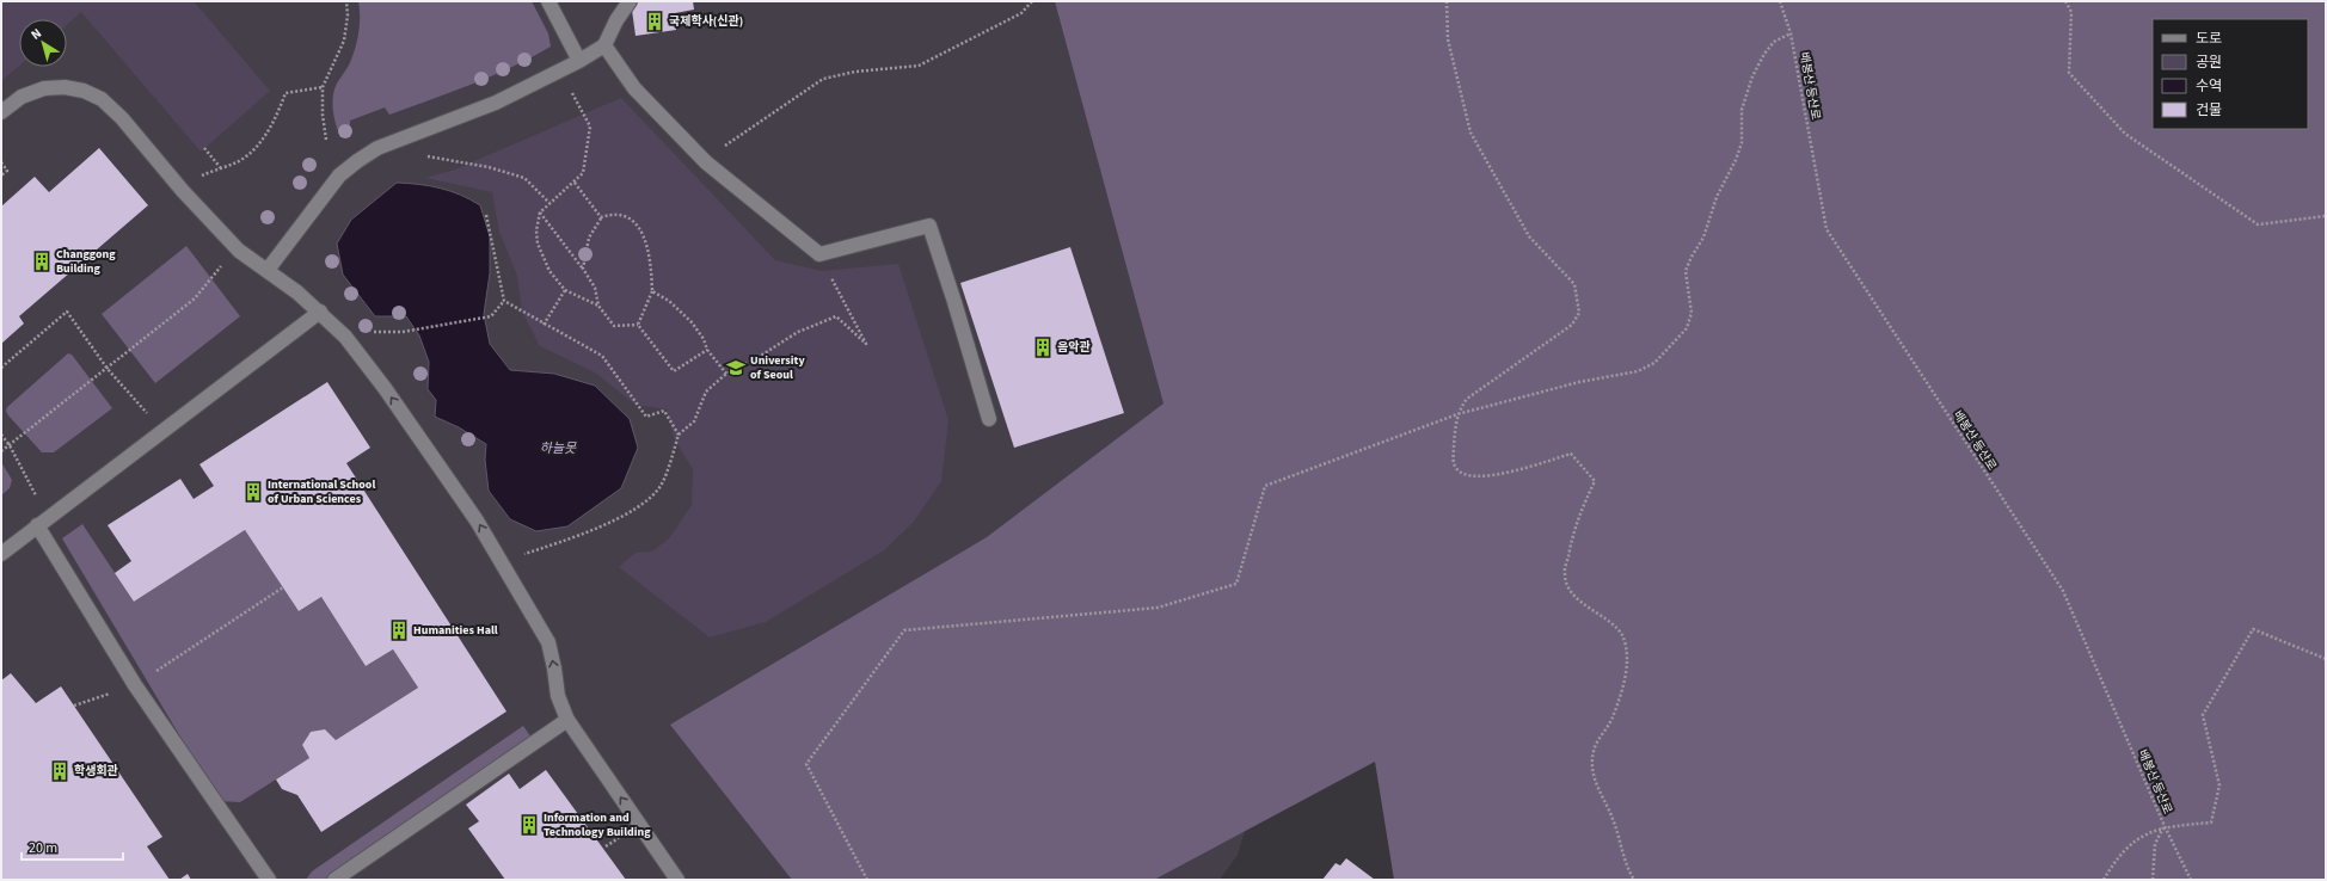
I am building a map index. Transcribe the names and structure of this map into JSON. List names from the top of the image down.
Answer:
{
  "streets": {
    "path": ["배봉산 등산로"]
  },
  "water": ["하늘못"],
  "places": {
    "building": [
      "국제학사(신관)",
      "Changgong Building",
      "음악관",
      "International School of Urban Sciences",
      "Humanities Hall",
      "학생회관",
      "Information and Technology Building"
    ],
    "school or university": ["University of Seoul"]
  },
  "legend": [
    "도로",
    "공원",
    "수역",
    "건물"
  ],
  "scale_bar": "20 m",
  "north": "top left"
}
